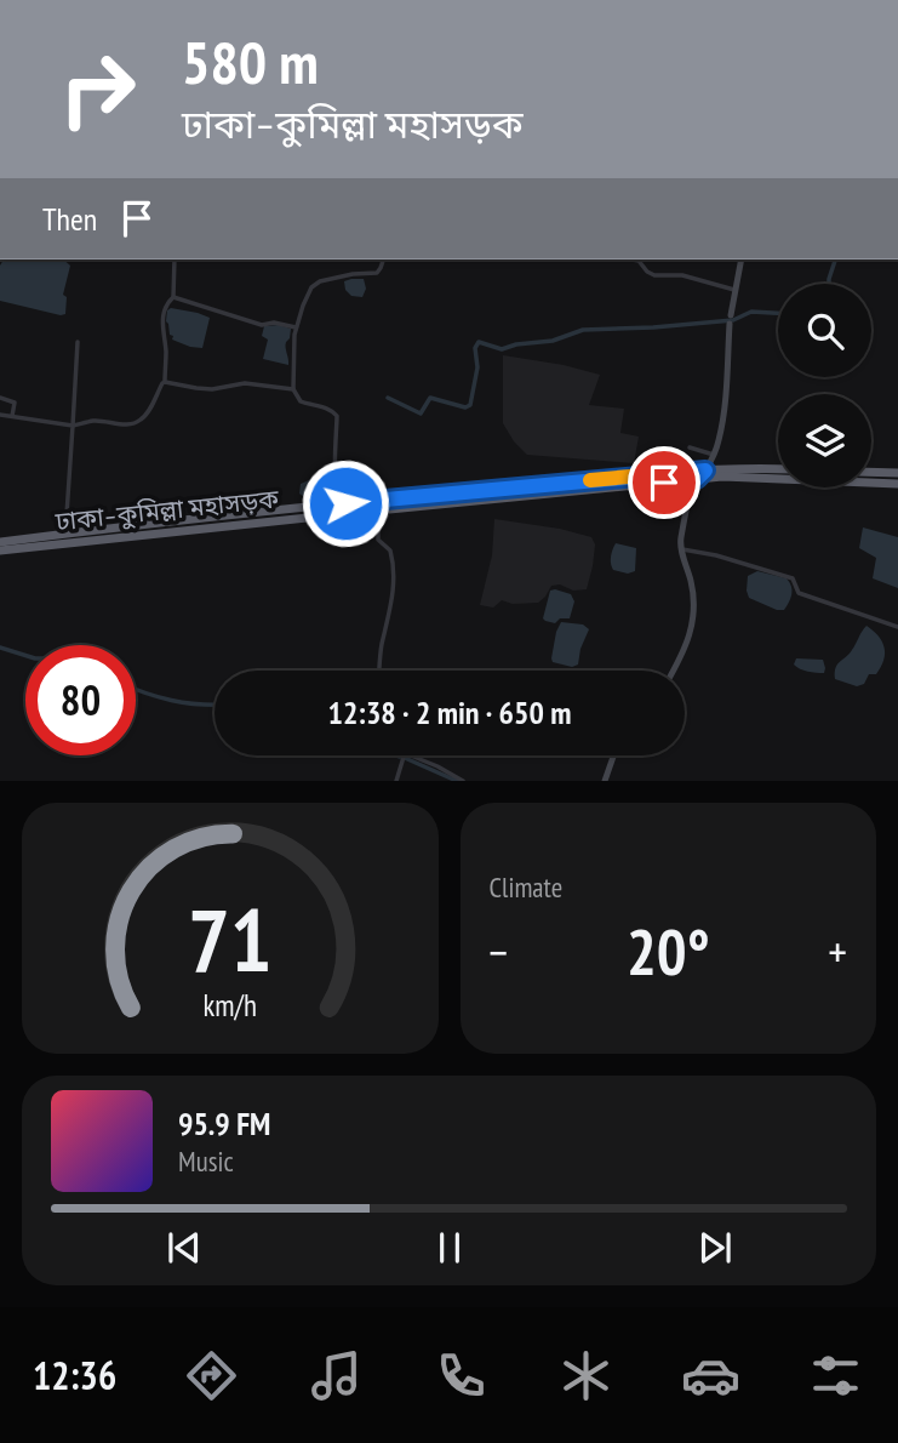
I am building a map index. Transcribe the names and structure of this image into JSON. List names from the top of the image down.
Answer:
{
  "streets": {
    "highway": ["ঢাকা–কুমিল্লা মহাসড়ক"]
  },
  "page": {
    "turn": ["580 m", "ঢাকা–কুমিল্লা মহাসড়ক"],
    "then": "Then",
    "limit": "80",
    "trip": "12:38 · 2 min · 650 m",
    "tile": "Climate",
    "heat": ["−", "20°", "+"],
    "song": ["95.9 FM", "Music"],
    "tabs": "12:36",
    "gauge": ["71", "km/h"]
  }
}
